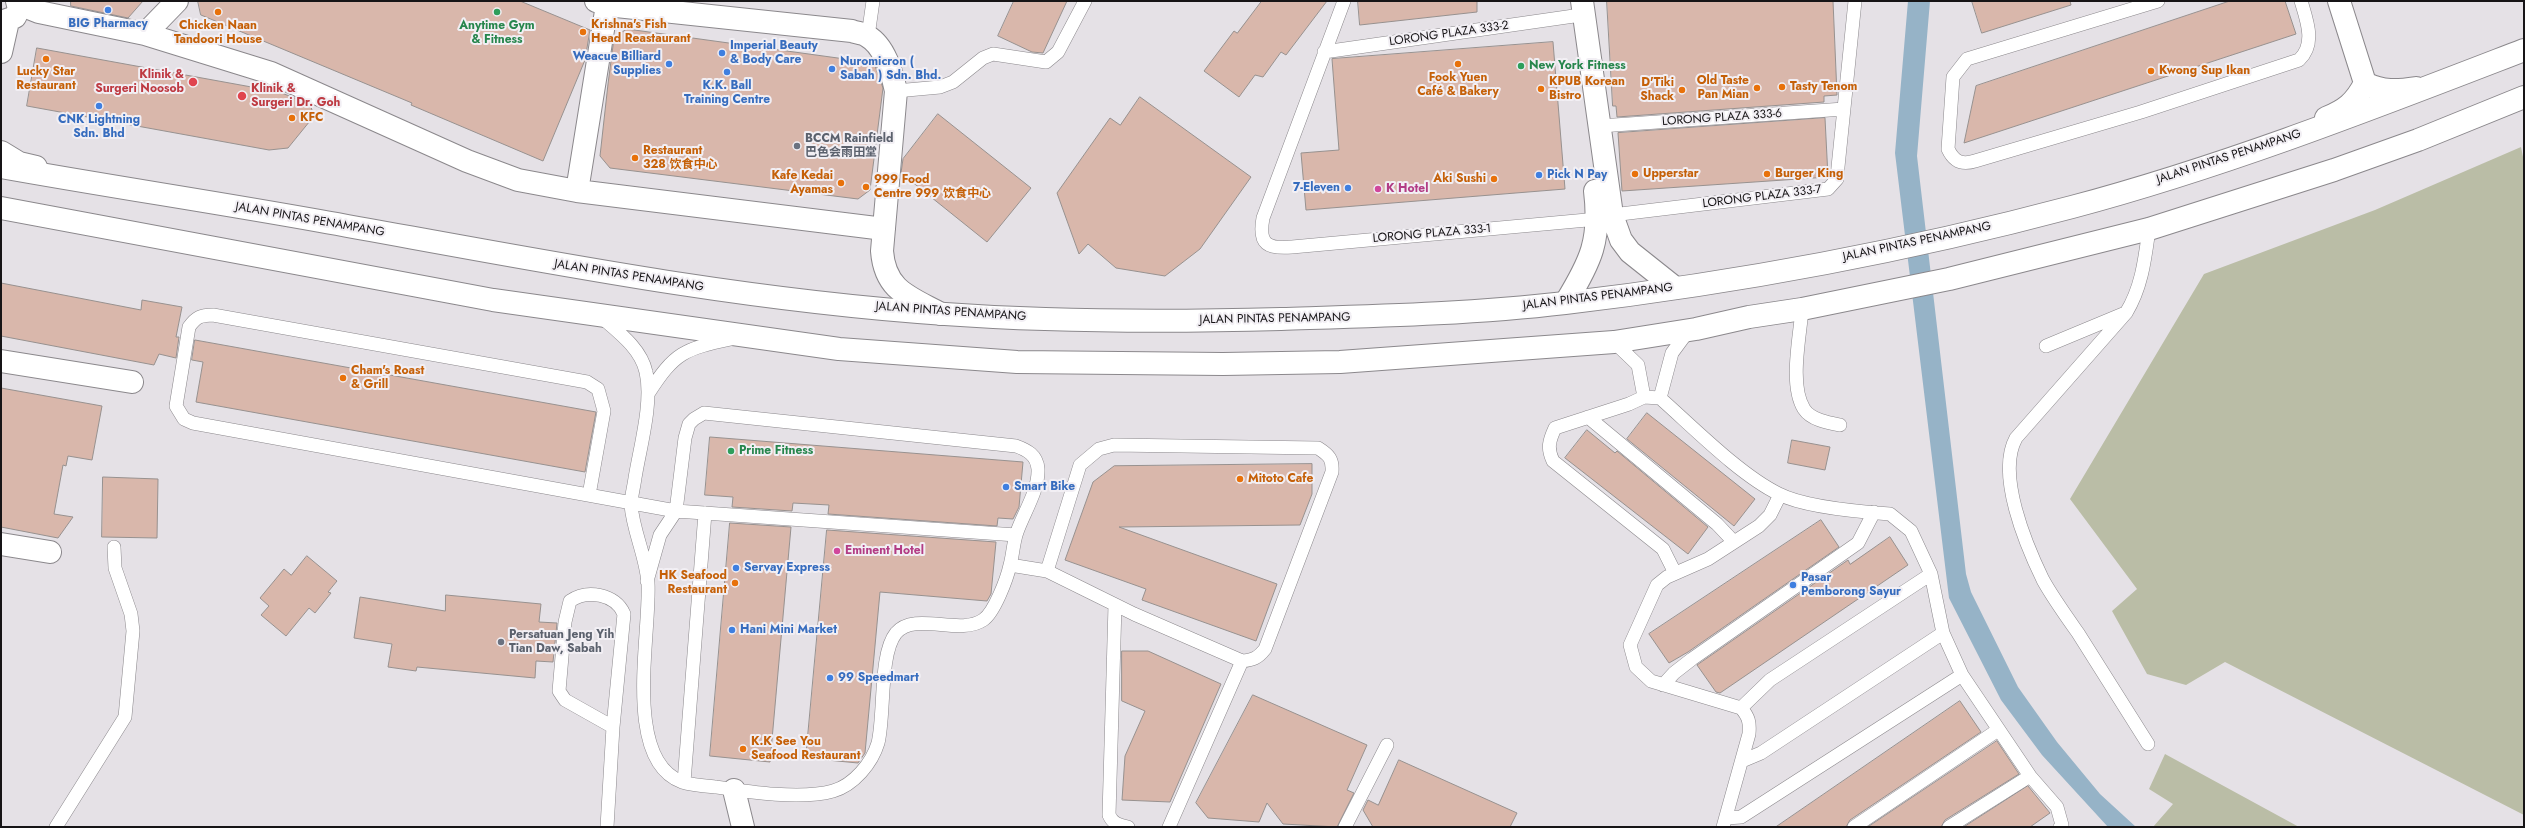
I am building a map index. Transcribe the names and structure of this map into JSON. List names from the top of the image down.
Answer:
{
  "streets": {
    "main road": ["JALAN PINTAS PENAMPANG"],
    "lane": [
      "LORONG PLAZA 333-2",
      "LORONG PLAZA 333-6",
      "LORONG PLAZA 333-7",
      "LORONG PLAZA 333-1"
    ]
  },
  "crossings": [
    ["LORONG PLAZA 333-2", "LORONG PLAZA 333-1"],
    ["LORONG PLAZA 333-6", "LORONG PLAZA 333-7"],
    ["LORONG PLAZA 333-7", "LORONG PLAZA 333-1"]
  ],
  "places": [
    "BIG Pharmacy",
    "Chicken Naan Tandoori House",
    "Anytime Gym & Fitness",
    "Krishna's Fish Head Reastaurant",
    "Imperial Beauty & Body Care",
    "Lucky Star Restaurant",
    "Weacue Billiard Supplies",
    "Fook Yuen Café & Bakery",
    "New York Fitness",
    "Nuromicron ( Sabah ) Sdn. Bhd.",
    "Kwong Sup Ikan",
    "K.K. Ball Training Centre",
    "Klinik & Surgeri Noosob",
    "Tasty Tenom",
    "Old Taste Pan Mian",
    "KPUB Korean Bistro",
    "D'Tiki Shack",
    "Klinik & Surgeri Dr. Goh",
    "CNK Lightning Sdn. Bhd",
    "KFC",
    "BCCM Rainfield 巴色会雨田堂",
    "Restaurant 328 饮食中心",
    "Upperstar",
    "Burger King",
    "Pick N Pay",
    "Aki Sushi",
    "Kafe Kedai Ayamas",
    "999 Food Centre 999 饮食中心",
    "7-Eleven",
    "K Hotel",
    "Cham's Roast & Grill",
    "Prime Fitness",
    "Mitoto Cafe",
    "Smart Bike",
    "Eminent Hotel",
    "Servay Express",
    "HK Seafood Restaurant",
    "Pasar Pemborong Sayur",
    "Hani Mini Market",
    "Persatuan Jeng Yih Tian Daw, Sabah",
    "99 Speedmart",
    "K.K See You Seafood Restaurant"
  ]
}
